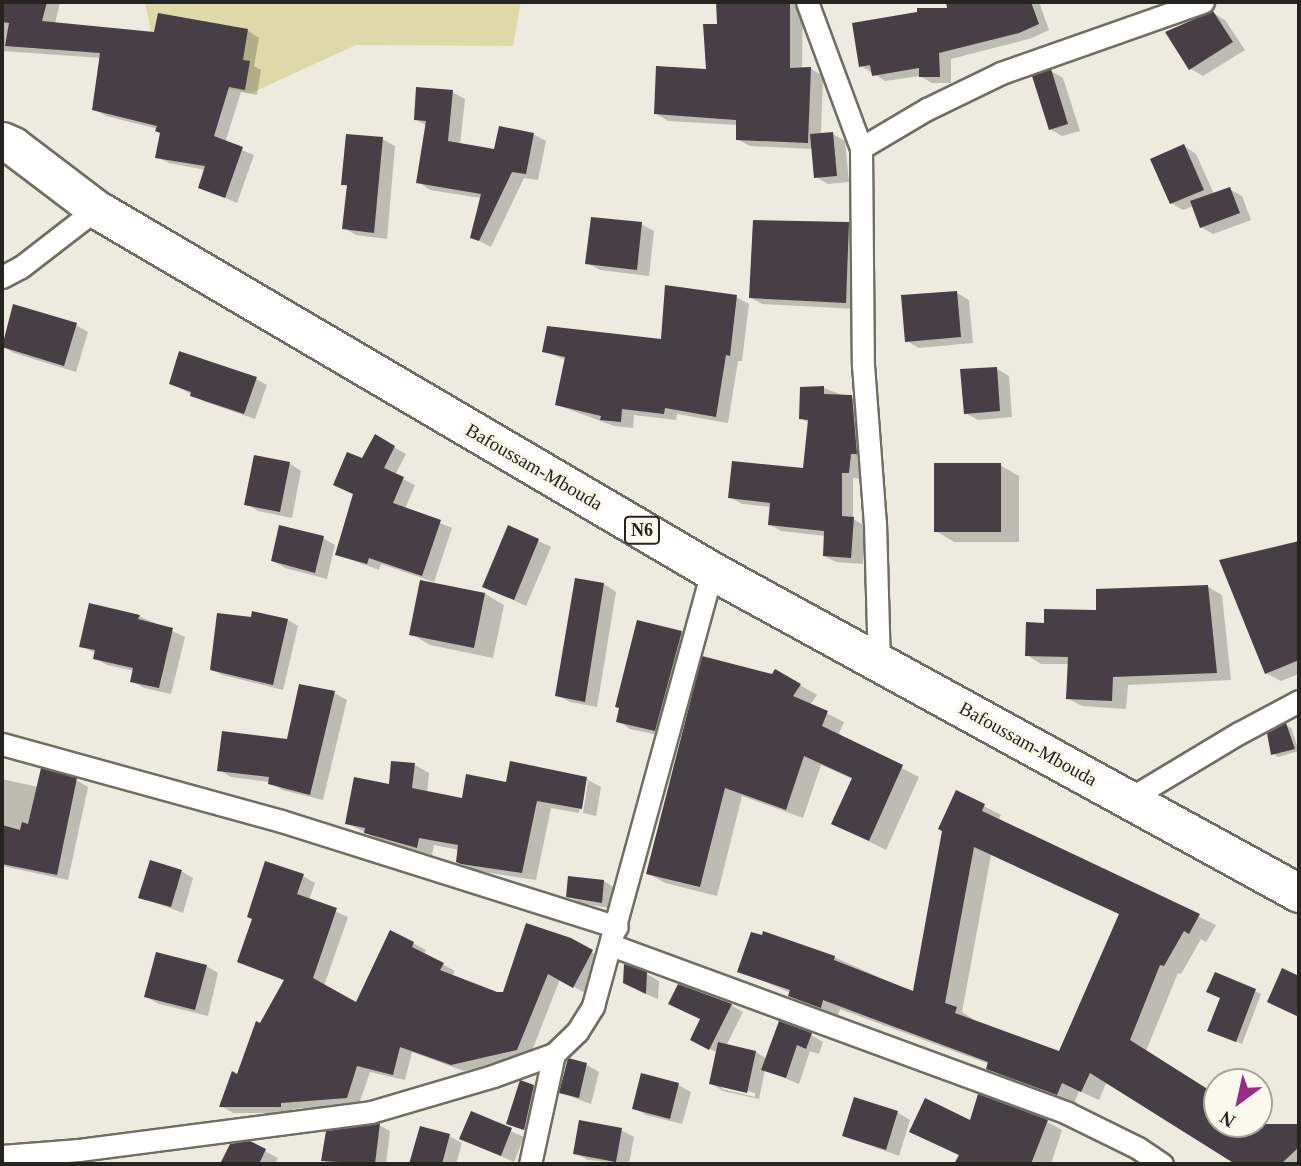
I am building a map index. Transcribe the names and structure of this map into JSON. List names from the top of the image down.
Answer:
{
  "streets": {
    "highway": ["Bafoussam-Mbouda", "N6"]
  },
  "north": "bottom left"
}
